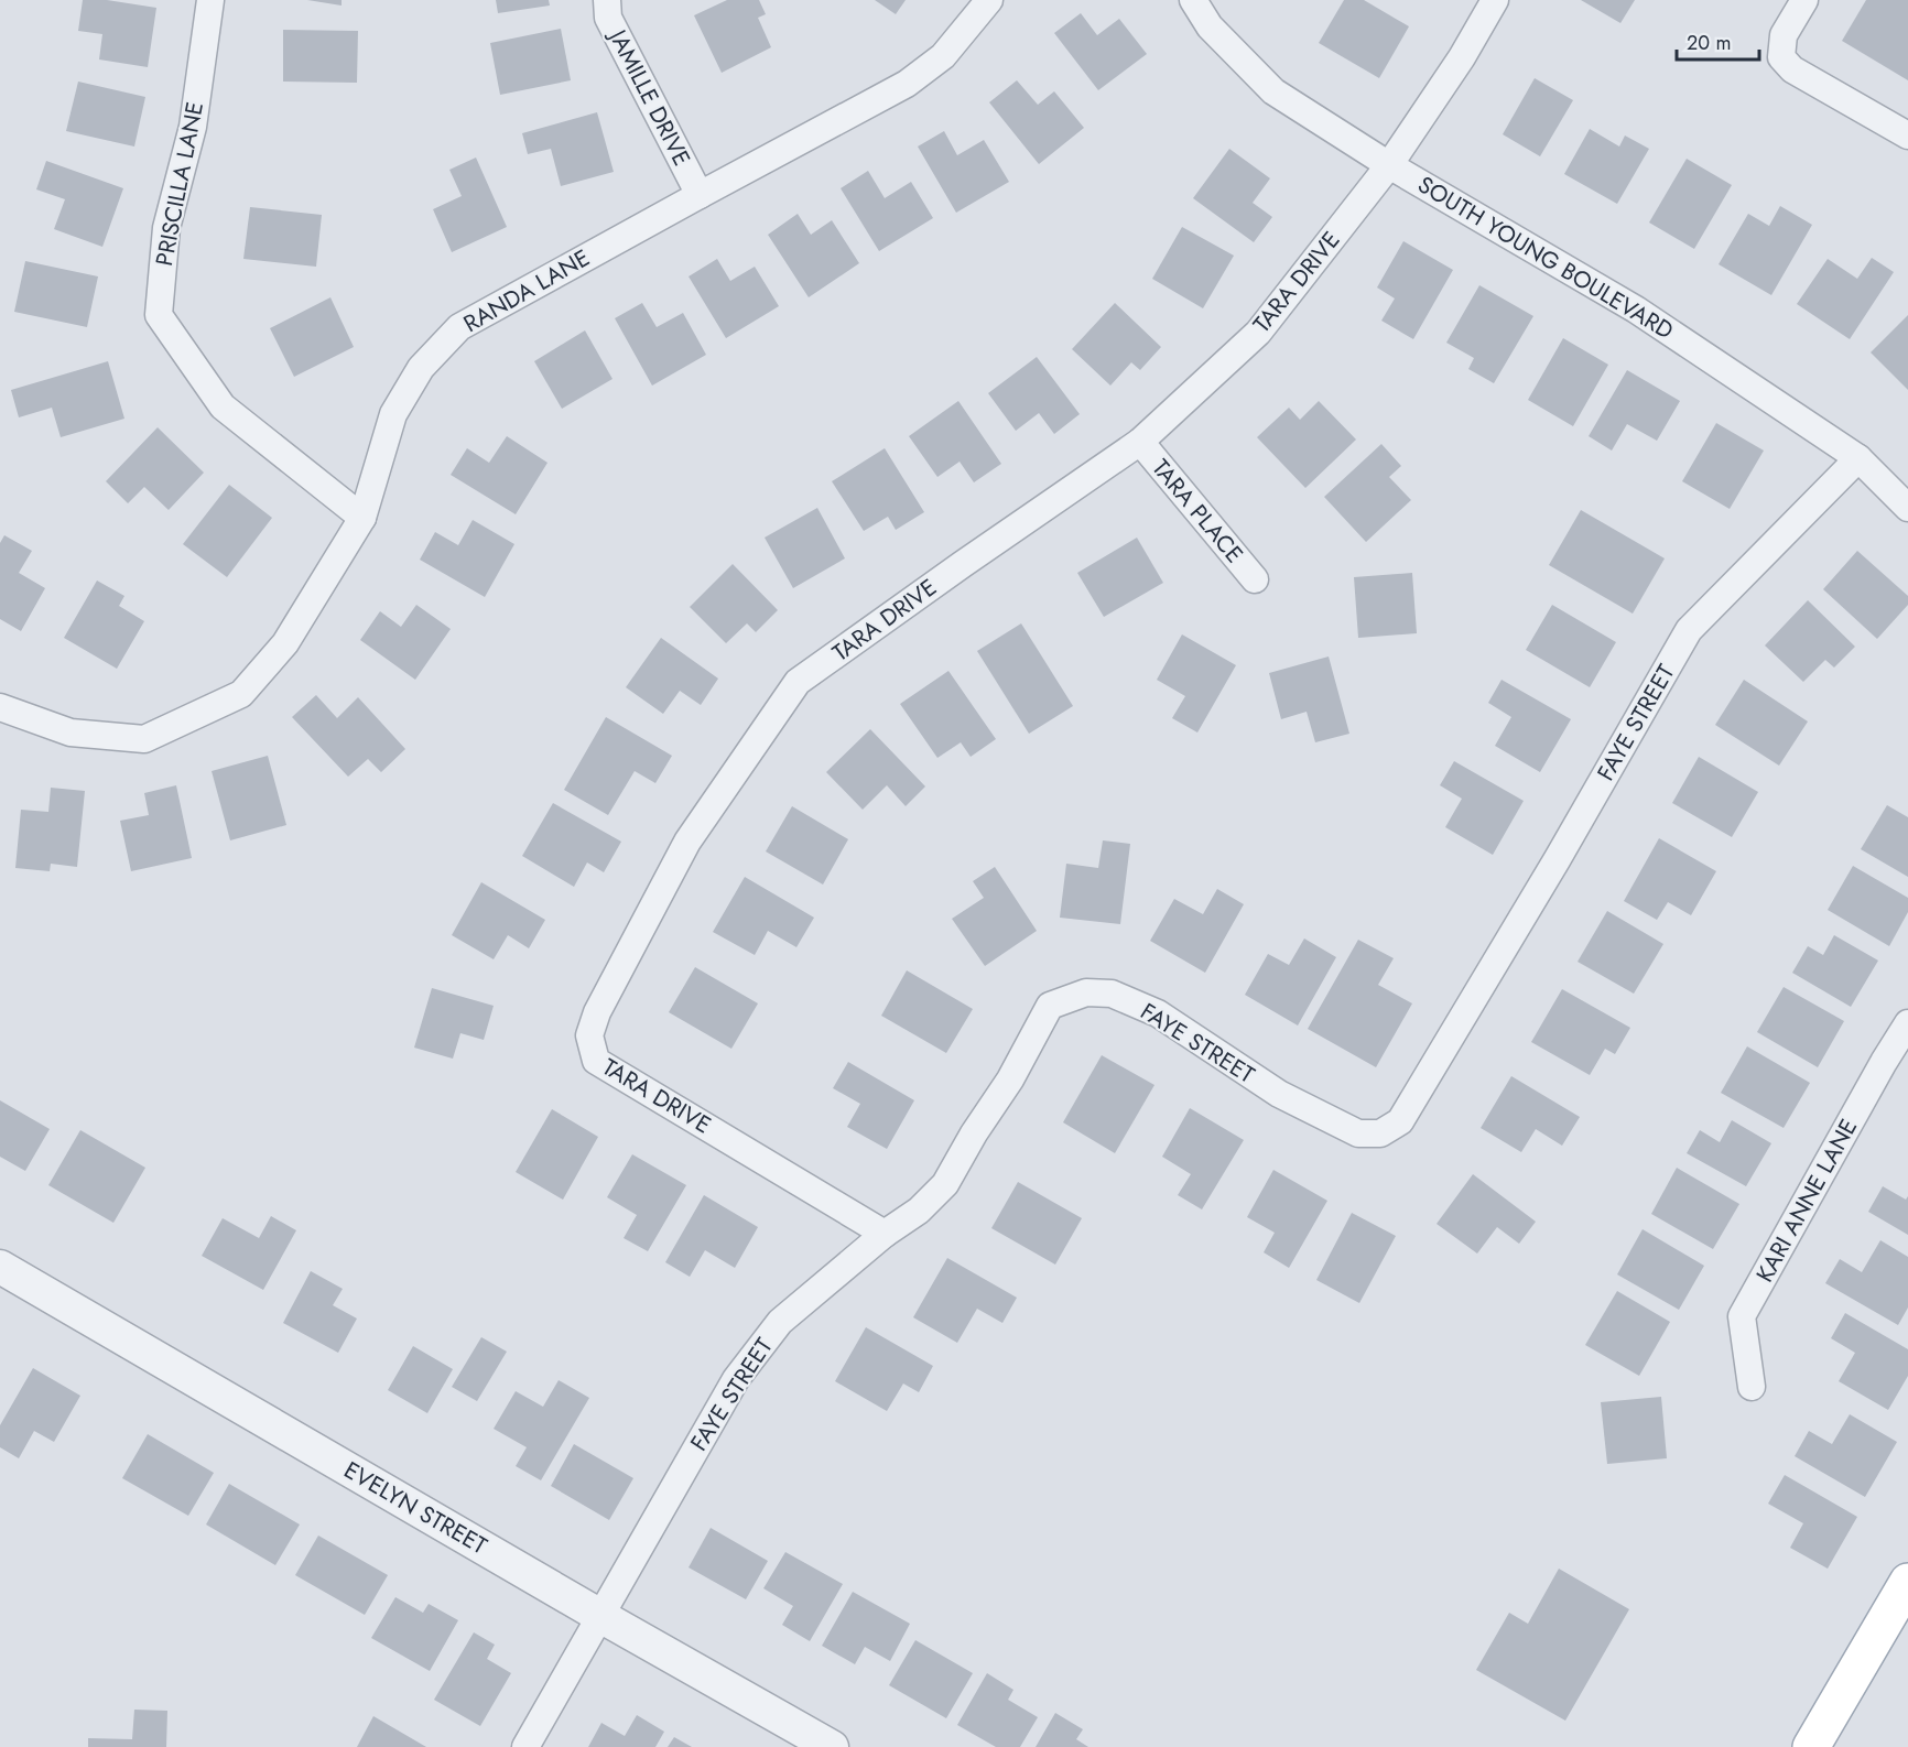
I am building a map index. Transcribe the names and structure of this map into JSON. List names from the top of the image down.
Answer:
{
  "streets": {
    "street": [
      "JAMILLE DRIVE",
      "PRISCILLA LANE",
      "SOUTH YOUNG BOULEVARD",
      "TARA DRIVE",
      "RANDA LANE",
      "TARA PLACE",
      "FAYE STREET",
      "KARI ANNE LANE",
      "EVELYN STREET"
    ]
  },
  "crossings": [
    ["JAMILLE DRIVE", "RANDA LANE"],
    ["PRISCILLA LANE", "RANDA LANE"],
    ["SOUTH YOUNG BOULEVARD", "TARA DRIVE"],
    ["SOUTH YOUNG BOULEVARD", "FAYE STREET"],
    ["TARA DRIVE", "TARA PLACE"],
    ["TARA DRIVE", "FAYE STREET"],
    ["FAYE STREET", "EVELYN STREET"]
  ],
  "scale_bar": "20 m"
}
